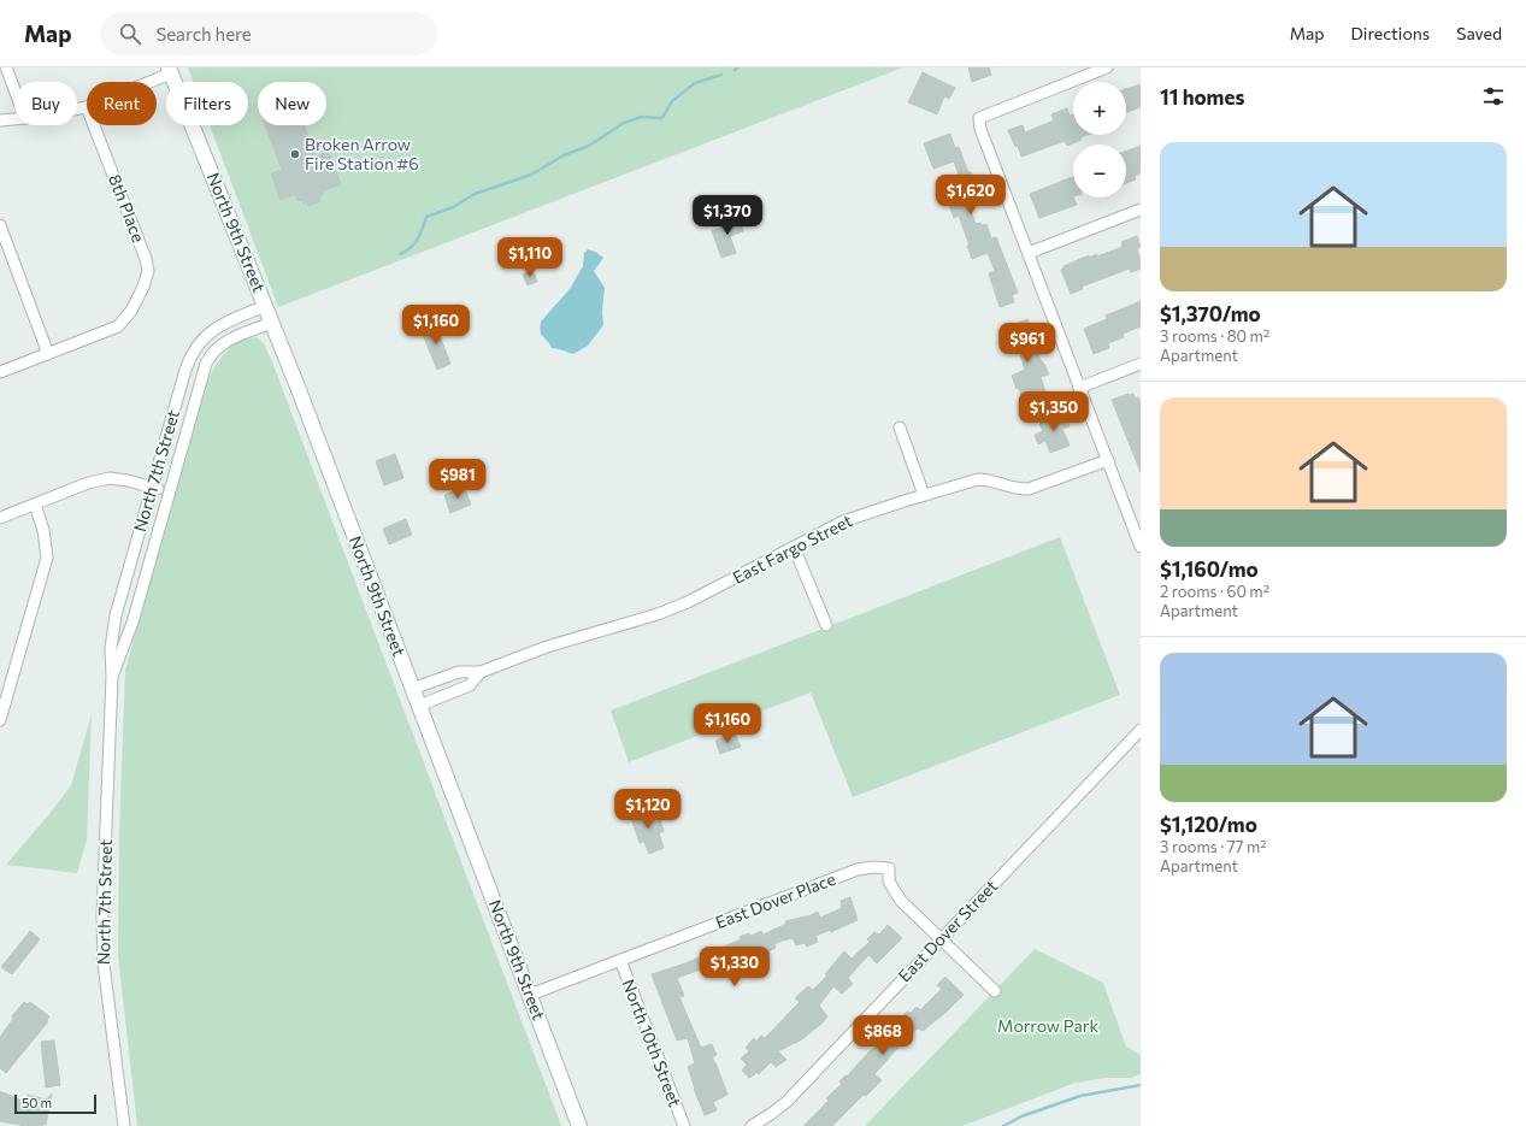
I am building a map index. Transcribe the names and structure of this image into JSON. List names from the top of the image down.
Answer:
{
  "streets": {
    "main road": ["North 9th Street"],
    "street": [
      "8th Place",
      "North 7th Street",
      "East Fargo Street",
      "East Dover Place",
      "East Dover Street",
      "North 10th Street"
    ]
  },
  "crossings": [
    ["North 9th Street", "North 7th Street"],
    ["North 9th Street", "East Fargo Street"],
    ["North 9th Street", "East Dover Place"],
    ["East Dover Place", "East Dover Street"],
    ["East Dover Place", "North 10th Street"]
  ],
  "parks": ["Morrow Park"],
  "places": ["Broken Arrow Fire Station #6"],
  "scale_bar": "50 m",
  "page": {
    "header": "Map",
    "search": "Search here",
    "nav": ["Map", "Directions", "Saved"],
    "heading": "11 homes",
    "map_buttons": ["+", "−"],
    "chip": [
      "Buy",
      "Rent",
      "Filters",
      "New"
    ],
    "list": [
      {
        "name": "$1,370/mo",
        "note": "3 rooms · 80 m² · Apartment"
      },
      {
        "name": "$1,160/mo",
        "note": "2 rooms · 60 m² · Apartment"
      },
      {
        "name": "$1,120/mo",
        "note": "3 rooms · 77 m² · Apartment"
      }
    ],
    "price": [
      "$1,620",
      "$1,370",
      "$1,110",
      "$1,160",
      "$961",
      "$1,350",
      "$981",
      "$1,160",
      "$1,120",
      "$1,330",
      "$868"
    ],
    "scale": "50 m"
  }
}
